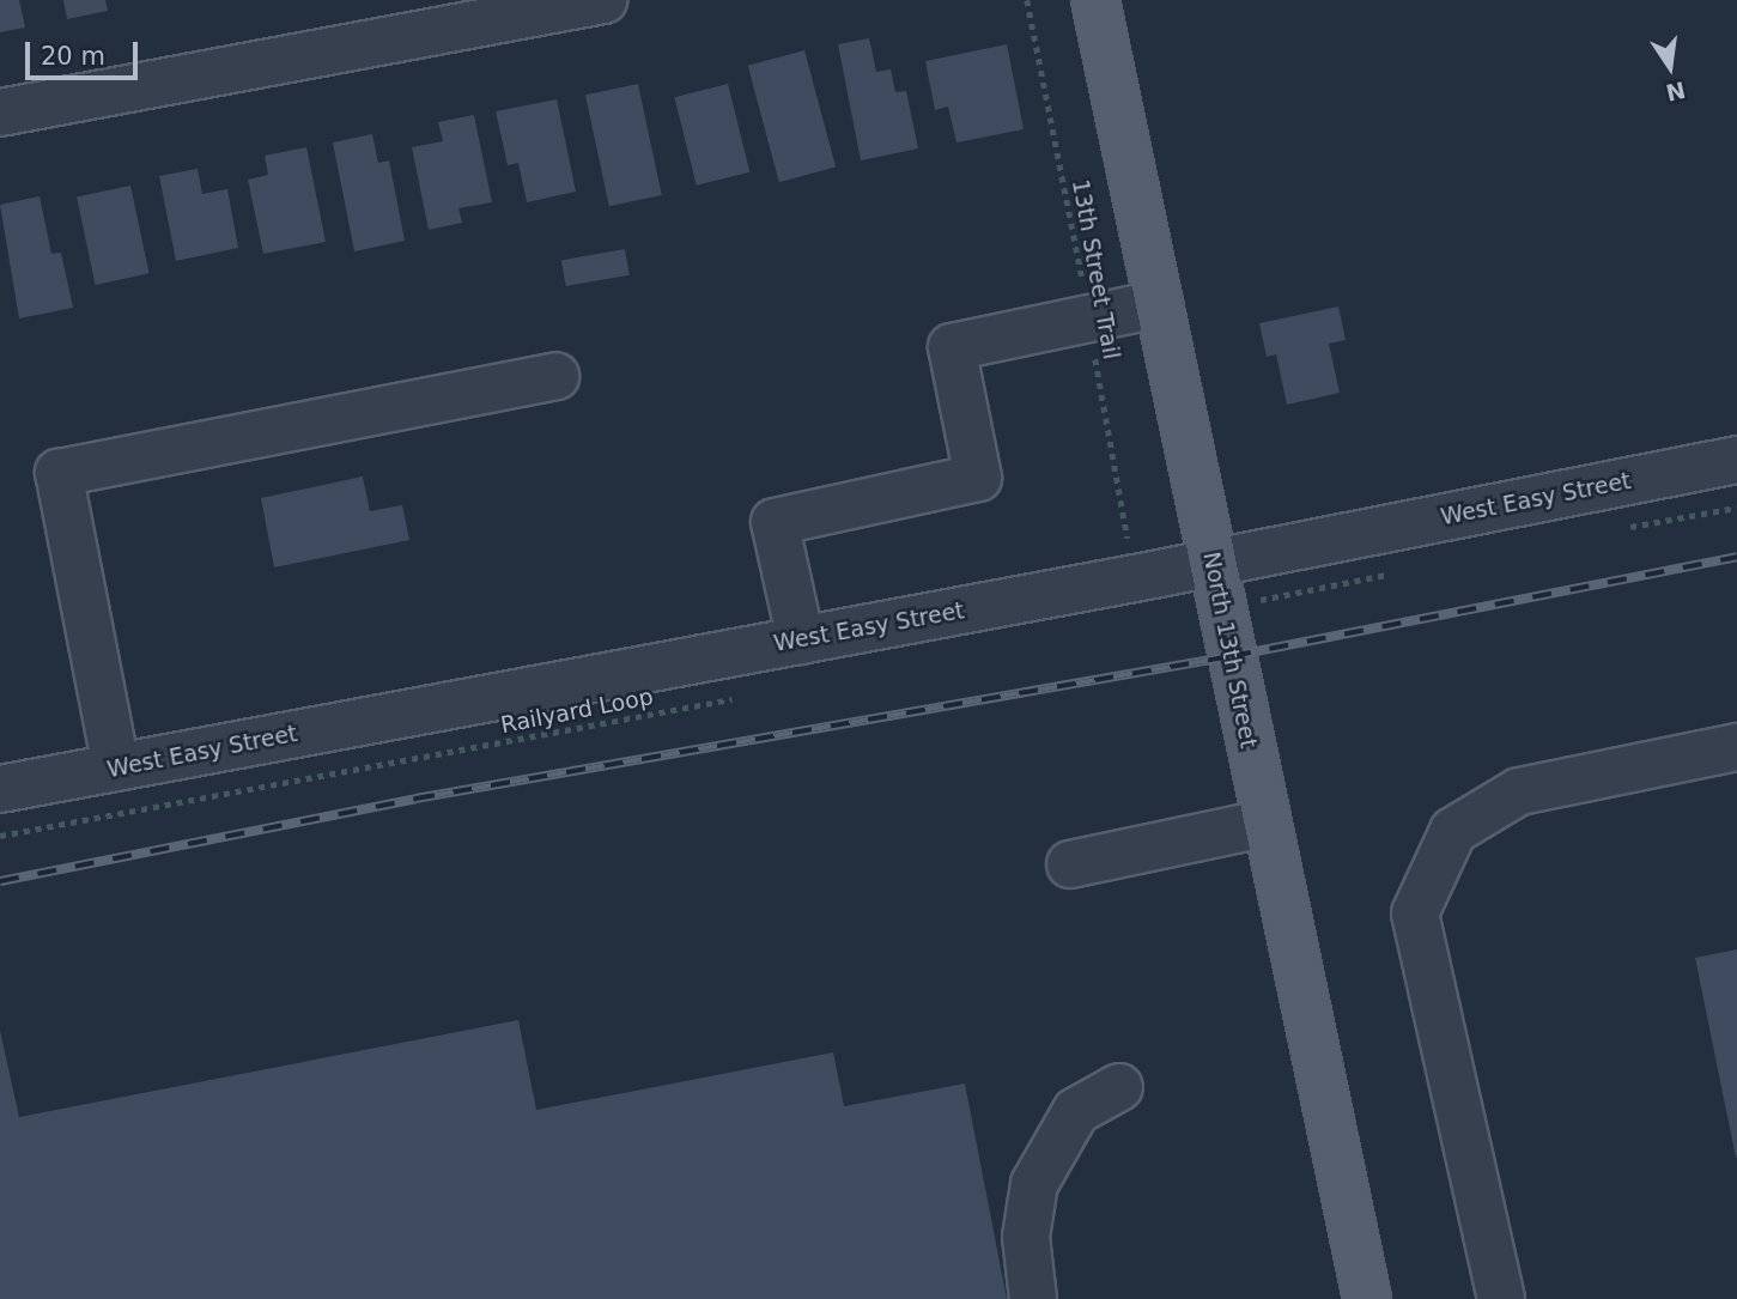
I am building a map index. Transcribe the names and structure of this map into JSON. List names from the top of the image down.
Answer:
{
  "streets": {
    "main road": ["North 13th Street"],
    "street": ["West Easy Street"],
    "path": ["13th Street Trail", "Railyard Loop"]
  },
  "crossings": [
    ["West Easy Street", "North 13th Street"]
  ],
  "scale_bar": "20 m",
  "north": "bottom"
}
